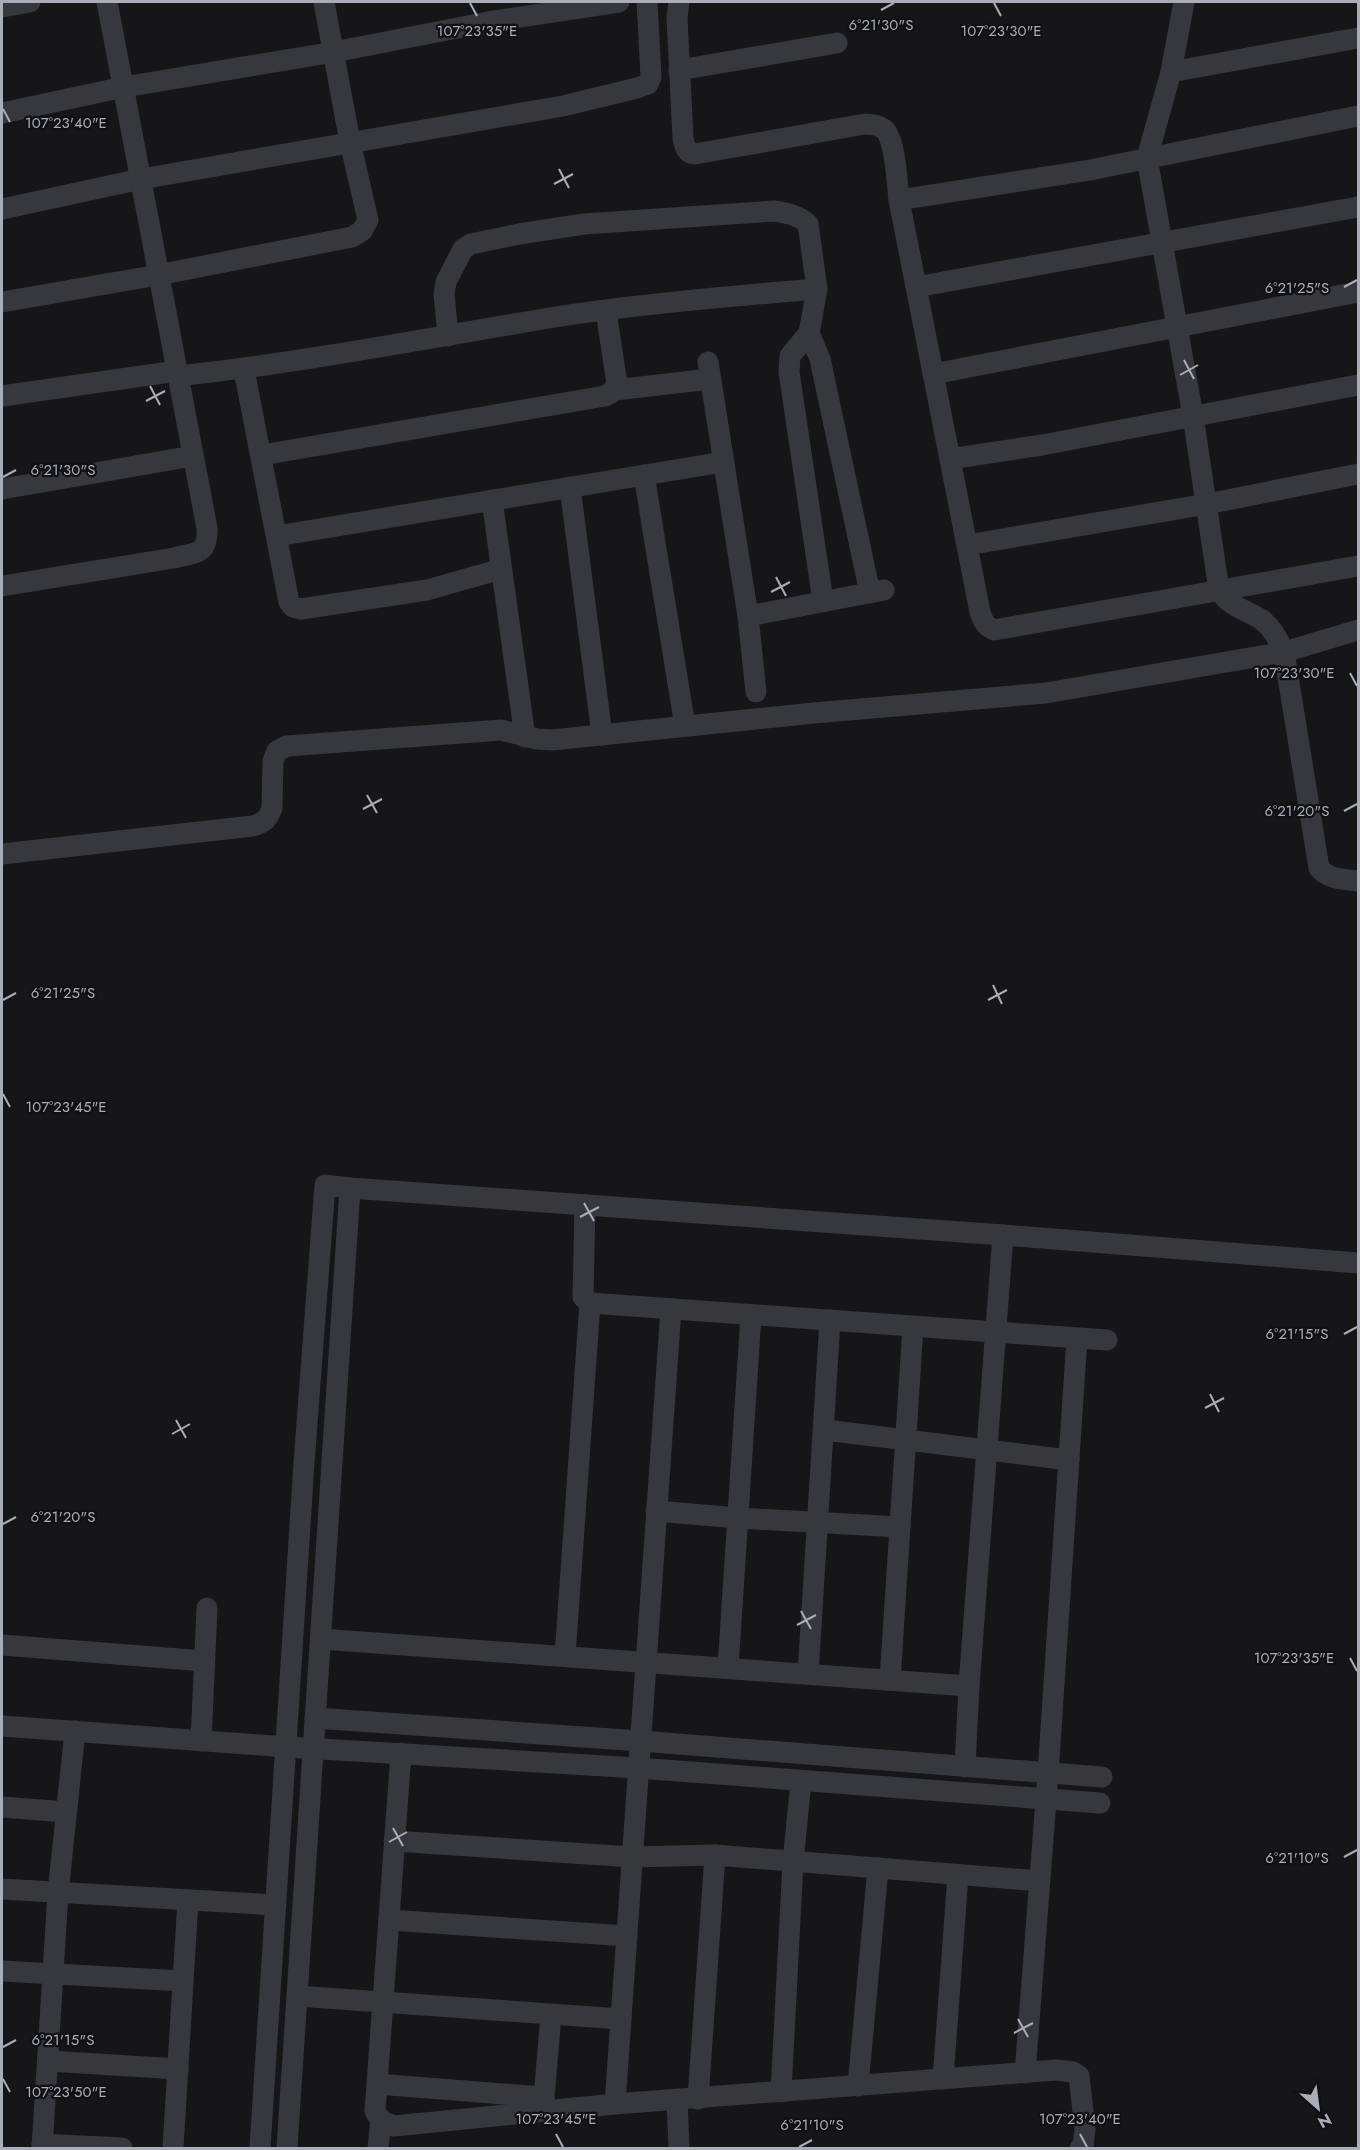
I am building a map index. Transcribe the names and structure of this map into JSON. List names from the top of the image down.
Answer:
{
  "north": "bottom right",
  "coordinates": [
    "6°21'30\"S",
    "107°23'35\"E",
    "107°23'30\"E",
    "107°23'40\"E",
    "6°21'25\"S",
    "6°21'20\"S",
    "107°23'45\"E",
    "6°21'15\"S",
    "6°21'10\"S",
    "107°23'50\"E"
  ]
}
